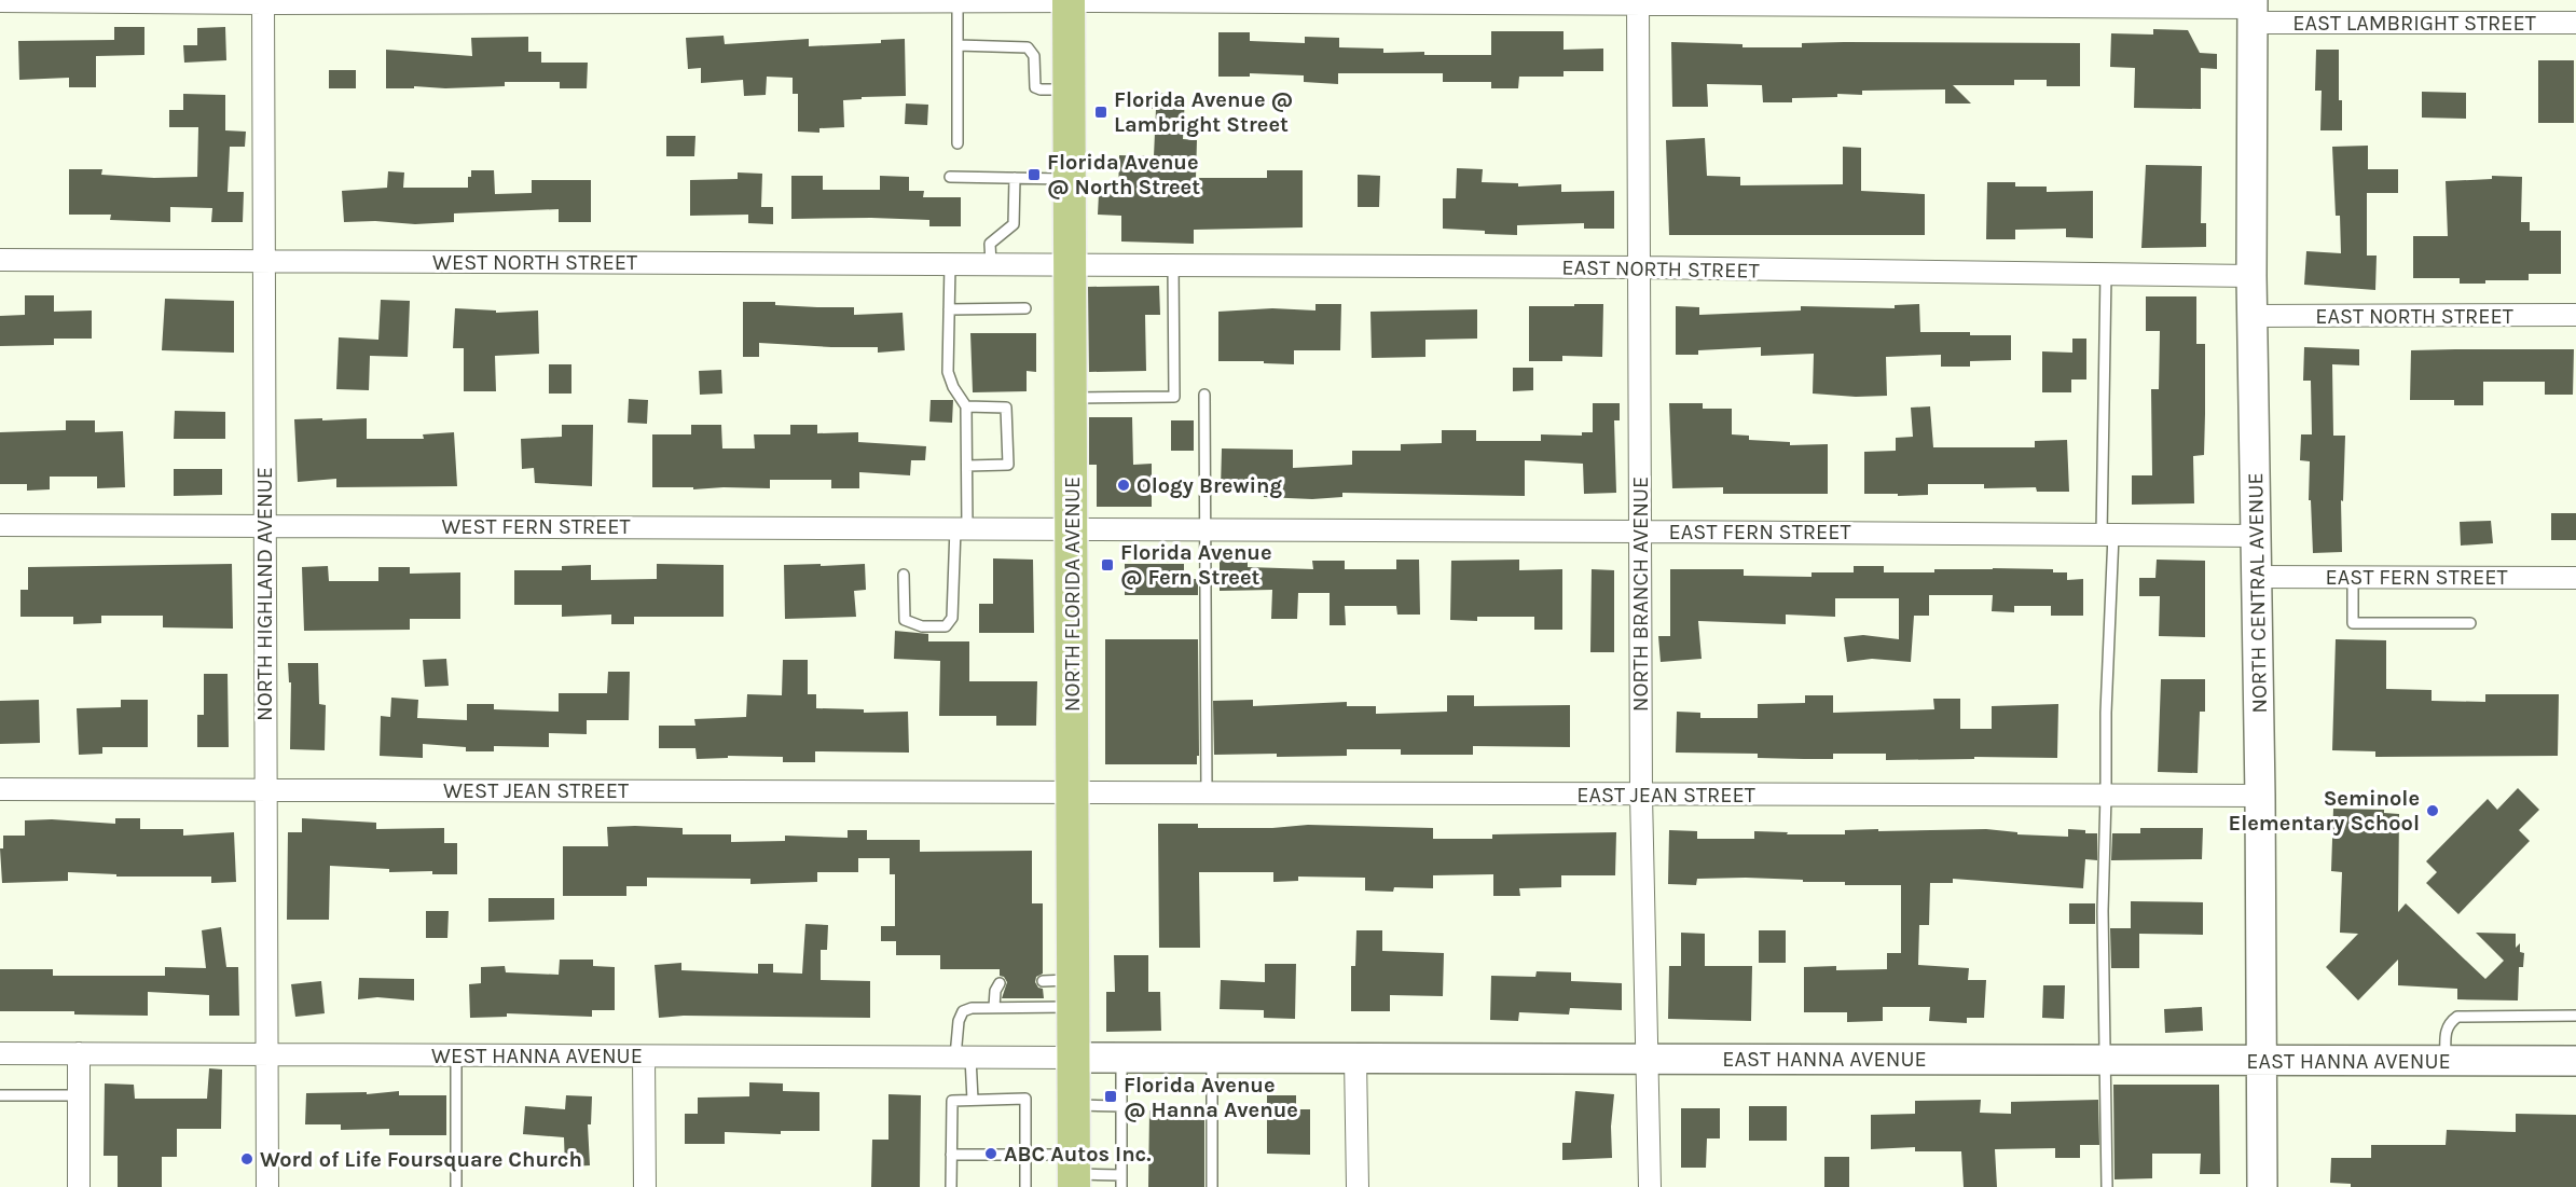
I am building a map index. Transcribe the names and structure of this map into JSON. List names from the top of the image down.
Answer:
{
  "streets": {
    "main road": ["NORTH FLORIDA AVENUE"],
    "street": [
      "EAST LAMBRIGHT STREET",
      "WEST NORTH STREET",
      "EAST NORTH STREET",
      "WEST FERN STREET",
      "EAST FERN STREET",
      "NORTH CENTRAL AVENUE",
      "NORTH HIGHLAND AVENUE",
      "NORTH BRANCH AVENUE",
      "WEST JEAN STREET",
      "EAST JEAN STREET",
      "WEST HANNA AVENUE",
      "EAST HANNA AVENUE"
    ]
  },
  "crossings": [
    ["EAST LAMBRIGHT STREET", "NORTH CENTRAL AVENUE"],
    ["EAST LAMBRIGHT STREET", "NORTH HIGHLAND AVENUE"],
    ["EAST LAMBRIGHT STREET", "NORTH FLORIDA AVENUE"],
    ["EAST LAMBRIGHT STREET", "NORTH BRANCH AVENUE"],
    ["WEST NORTH STREET", "EAST NORTH STREET"],
    ["WEST NORTH STREET", "NORTH HIGHLAND AVENUE"],
    ["WEST NORTH STREET", "NORTH FLORIDA AVENUE"],
    ["EAST NORTH STREET", "NORTH CENTRAL AVENUE"],
    ["EAST NORTH STREET", "NORTH FLORIDA AVENUE"],
    ["EAST NORTH STREET", "NORTH BRANCH AVENUE"],
    ["WEST FERN STREET", "EAST FERN STREET"],
    ["WEST FERN STREET", "NORTH HIGHLAND AVENUE"],
    ["WEST FERN STREET", "NORTH FLORIDA AVENUE"],
    ["EAST FERN STREET", "NORTH CENTRAL AVENUE"],
    ["EAST FERN STREET", "NORTH FLORIDA AVENUE"],
    ["EAST FERN STREET", "NORTH BRANCH AVENUE"],
    ["NORTH CENTRAL AVENUE", "EAST JEAN STREET"],
    ["NORTH CENTRAL AVENUE", "EAST HANNA AVENUE"],
    ["NORTH HIGHLAND AVENUE", "WEST JEAN STREET"],
    ["NORTH HIGHLAND AVENUE", "WEST HANNA AVENUE"],
    ["NORTH FLORIDA AVENUE", "WEST JEAN STREET"],
    ["NORTH FLORIDA AVENUE", "EAST JEAN STREET"],
    ["NORTH FLORIDA AVENUE", "WEST HANNA AVENUE"],
    ["NORTH FLORIDA AVENUE", "EAST HANNA AVENUE"],
    ["NORTH BRANCH AVENUE", "EAST JEAN STREET"],
    ["NORTH BRANCH AVENUE", "EAST HANNA AVENUE"],
    ["WEST JEAN STREET", "EAST JEAN STREET"],
    ["WEST HANNA AVENUE", "EAST HANNA AVENUE"]
  ],
  "places": {
    "transit": [
      "Florida Avenue @ Lambright Street",
      "Florida Avenue @ North Street",
      "Florida Avenue @ Fern Street",
      "Florida Avenue @ Hanna Avenue"
    ],
    "other": [
      "Ology Brewing",
      "Seminole Elementary School",
      "ABC Autos Inc.",
      "Word of Life Foursquare Church"
    ]
  }
}
